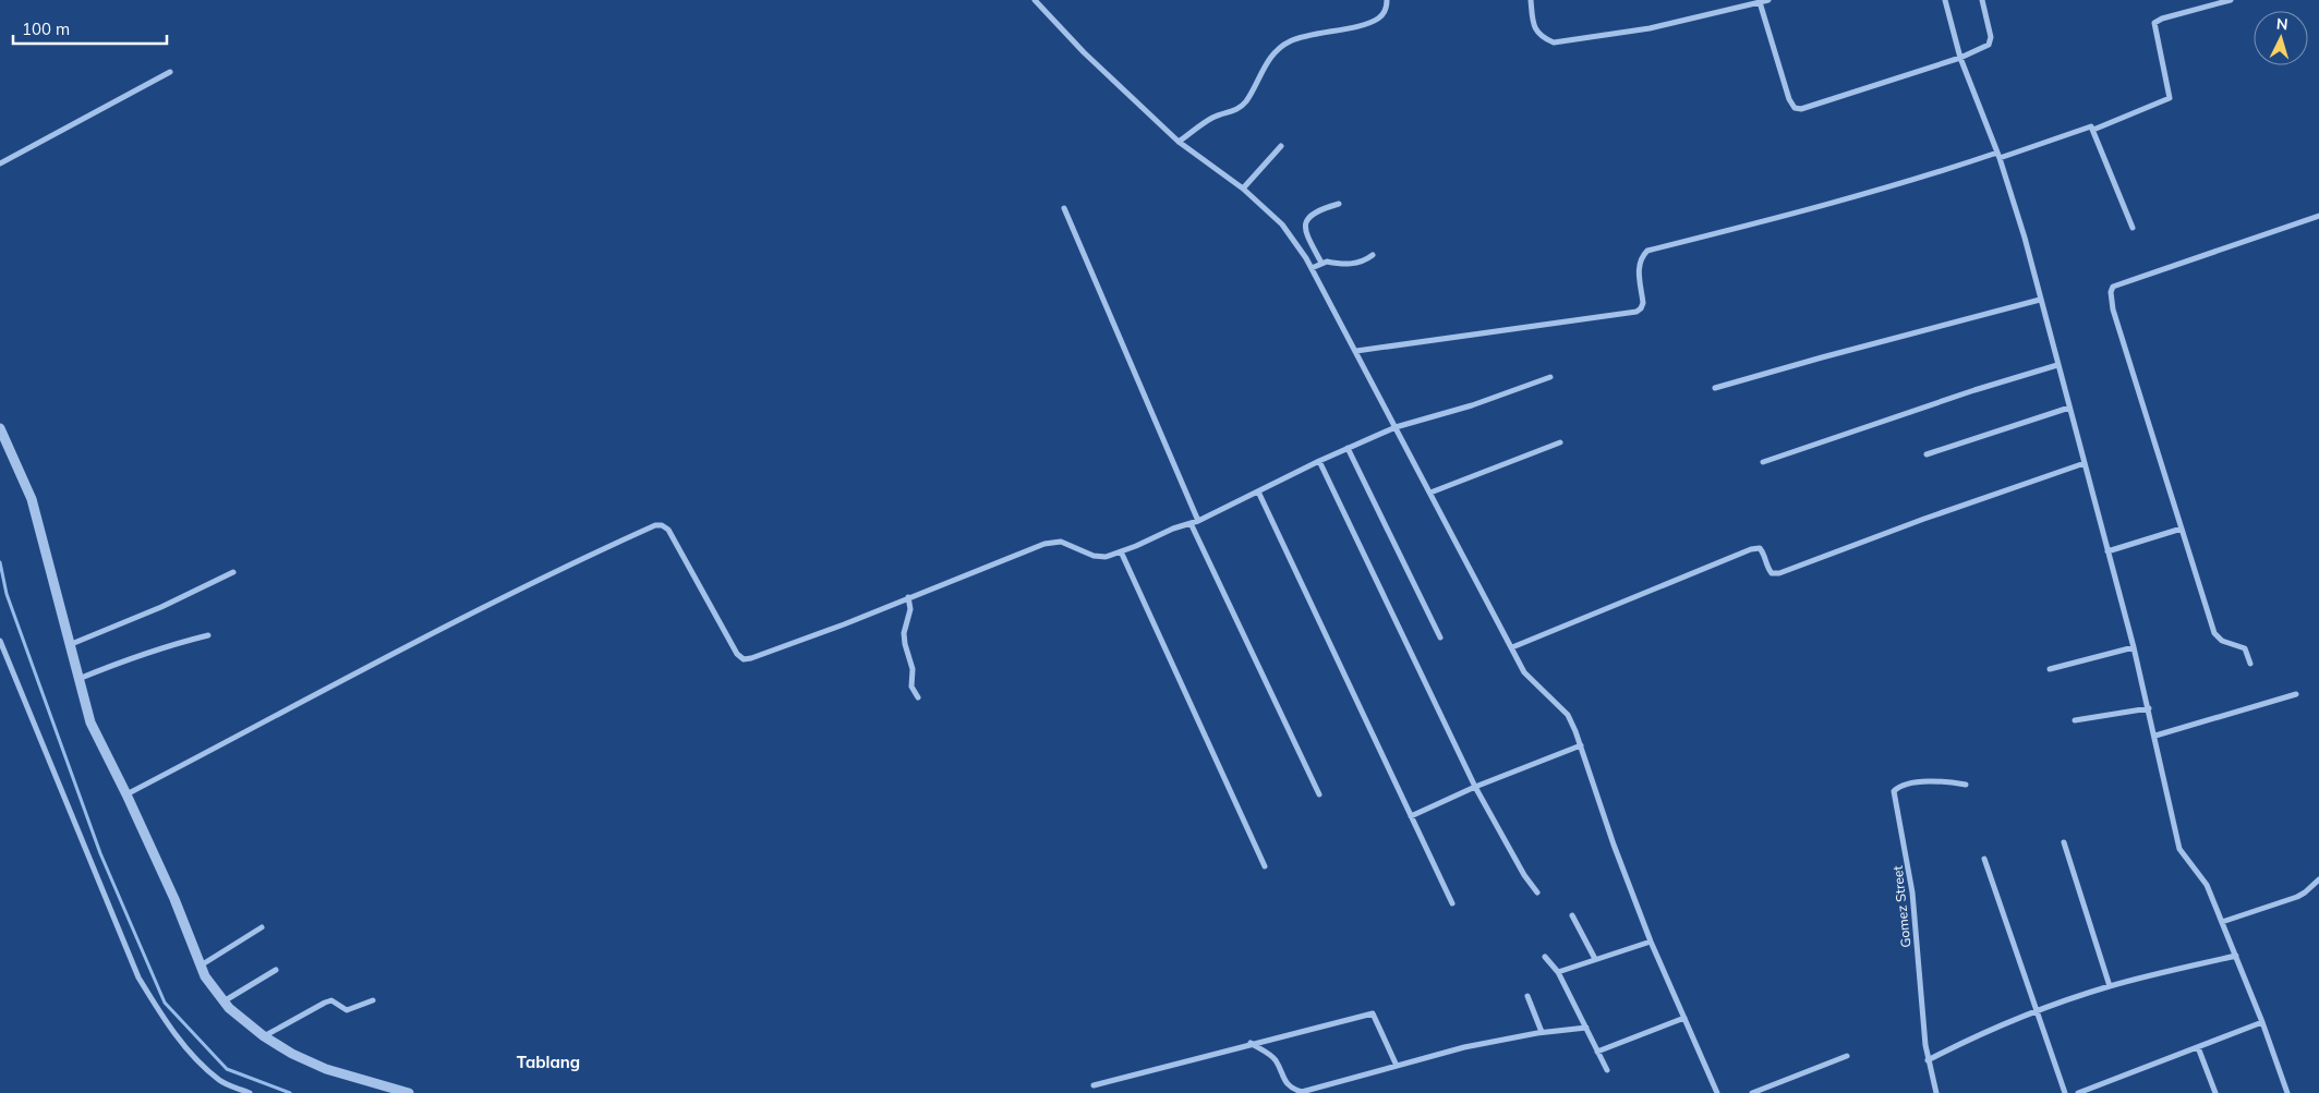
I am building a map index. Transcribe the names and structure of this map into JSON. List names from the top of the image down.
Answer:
{
  "streets": {
    "street": ["Gomez Street"]
  },
  "districts": ["Tablang"],
  "scale_bar": "100 m",
  "north": "top"
}
